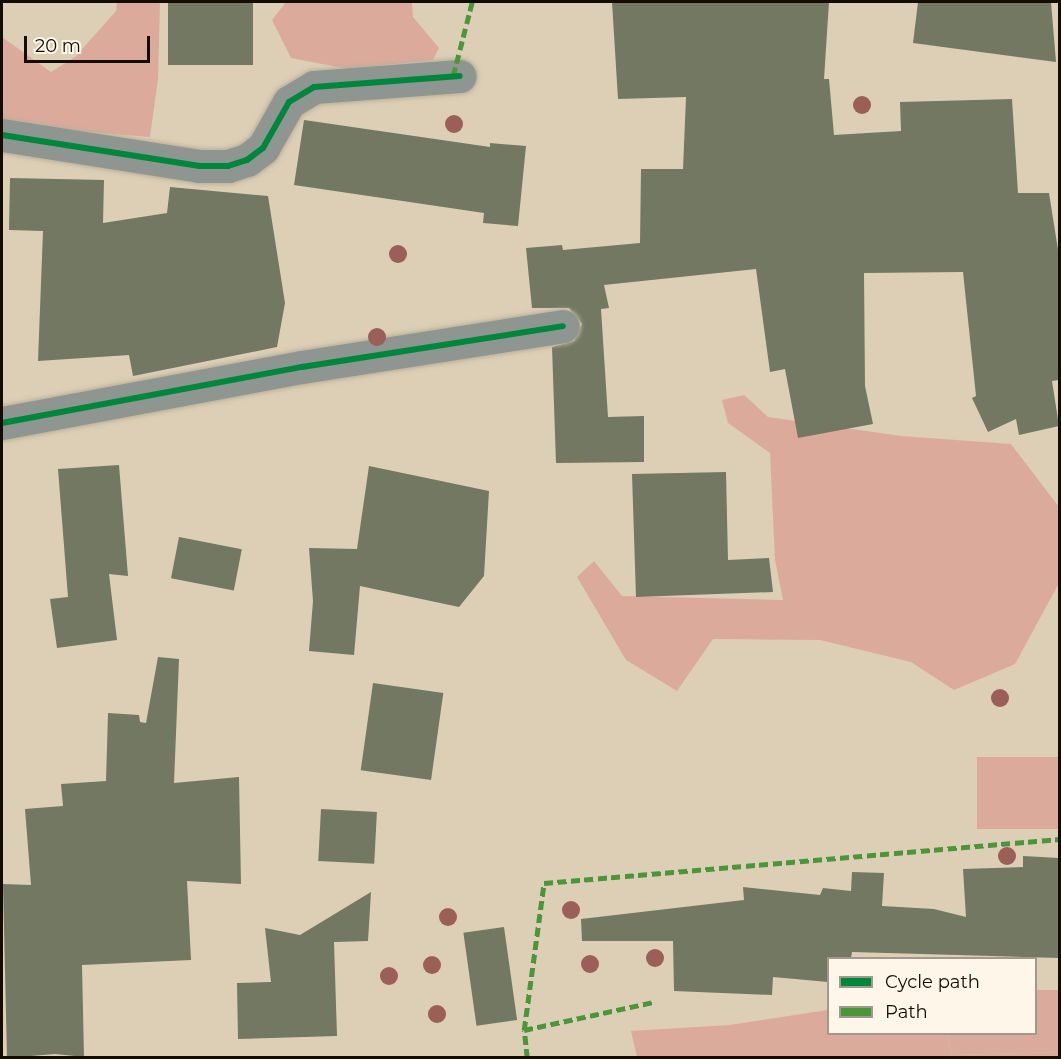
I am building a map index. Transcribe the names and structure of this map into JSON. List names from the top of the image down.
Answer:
{
  "legend": ["Cycle path", "Path"],
  "scale_bar": "20 m"
}
